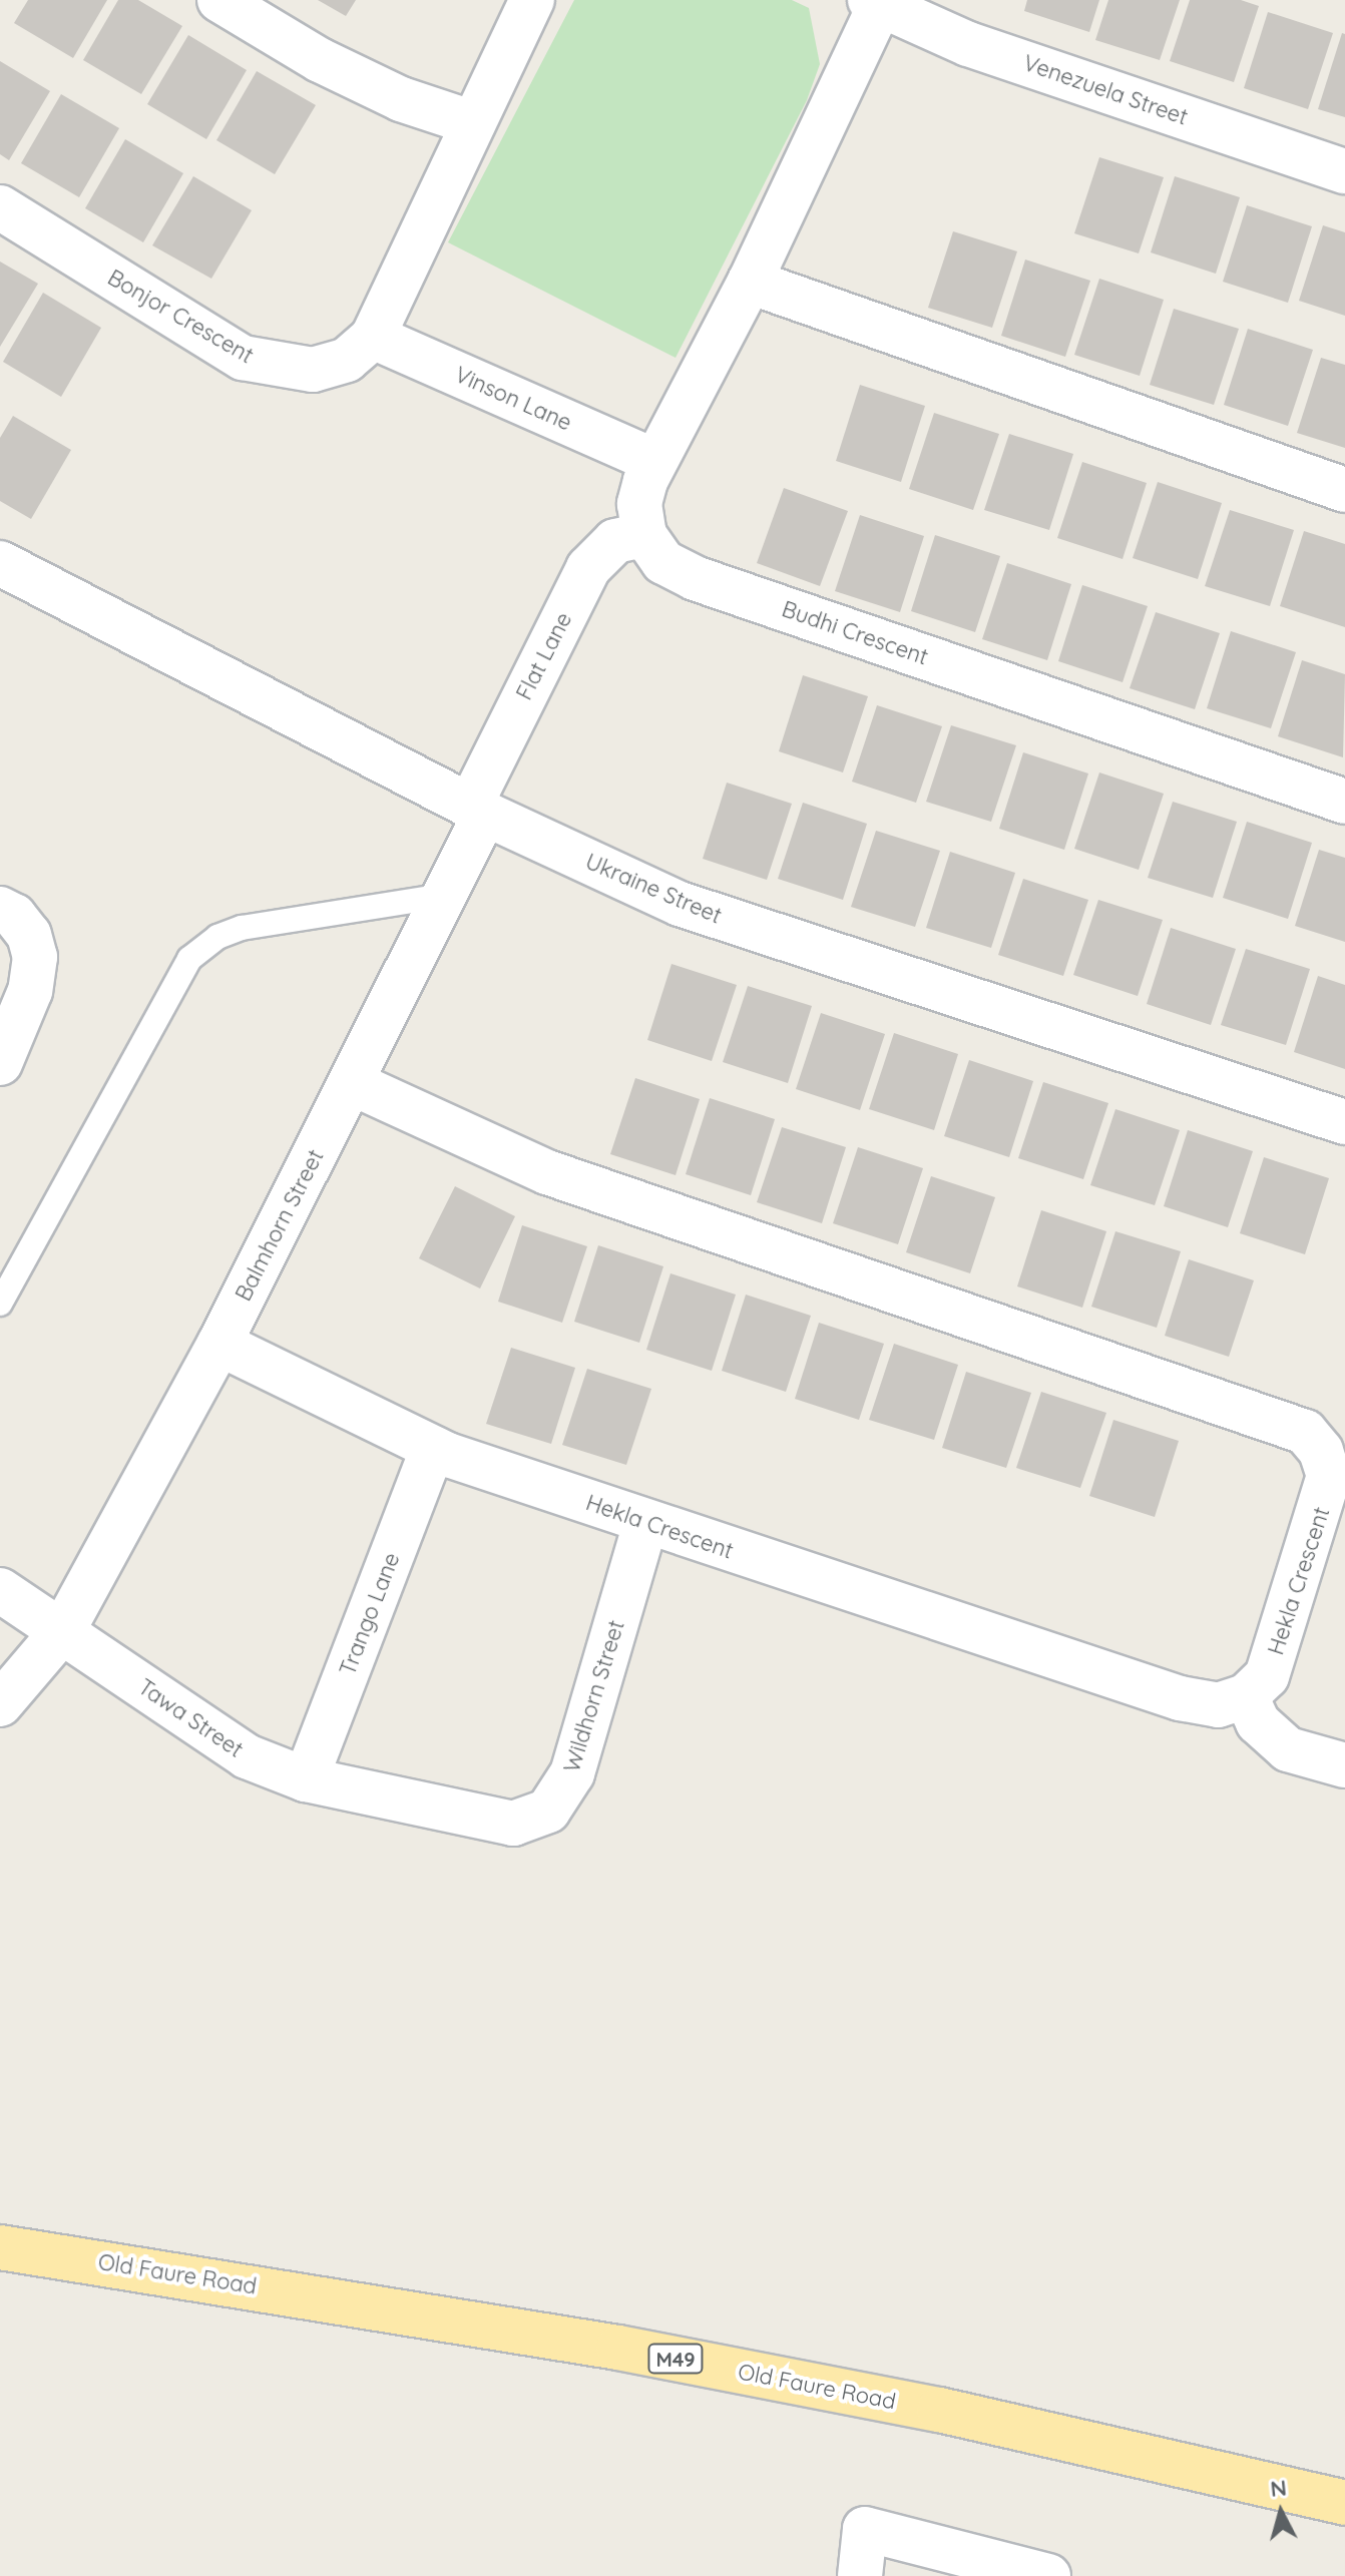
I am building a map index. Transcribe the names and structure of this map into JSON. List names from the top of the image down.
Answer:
{
  "streets": {
    "main road": ["Old Faure Road", "M49"],
    "street": [
      "Venezuela Street",
      "Bonjor Crescent",
      "Vinson Lane",
      "Budhi Crescent",
      "Flat Lane",
      "Ukraine Street",
      "Balmhorn Street",
      "Hekla Crescent",
      "Trango Lane",
      "Wildhorn Street",
      "Tawa Street"
    ]
  },
  "crossings": [
    ["Bonjor Crescent", "Vinson Lane"],
    ["Budhi Crescent", "Flat Lane"],
    ["Flat Lane", "Ukraine Street"],
    ["Flat Lane", "Balmhorn Street"],
    ["Ukraine Street", "Balmhorn Street"],
    ["Balmhorn Street", "Hekla Crescent"],
    ["Balmhorn Street", "Tawa Street"],
    ["Hekla Crescent", "Trango Lane"],
    ["Hekla Crescent", "Wildhorn Street"],
    ["Trango Lane", "Tawa Street"],
    ["Wildhorn Street", "Tawa Street"]
  ],
  "north": "top"
}
